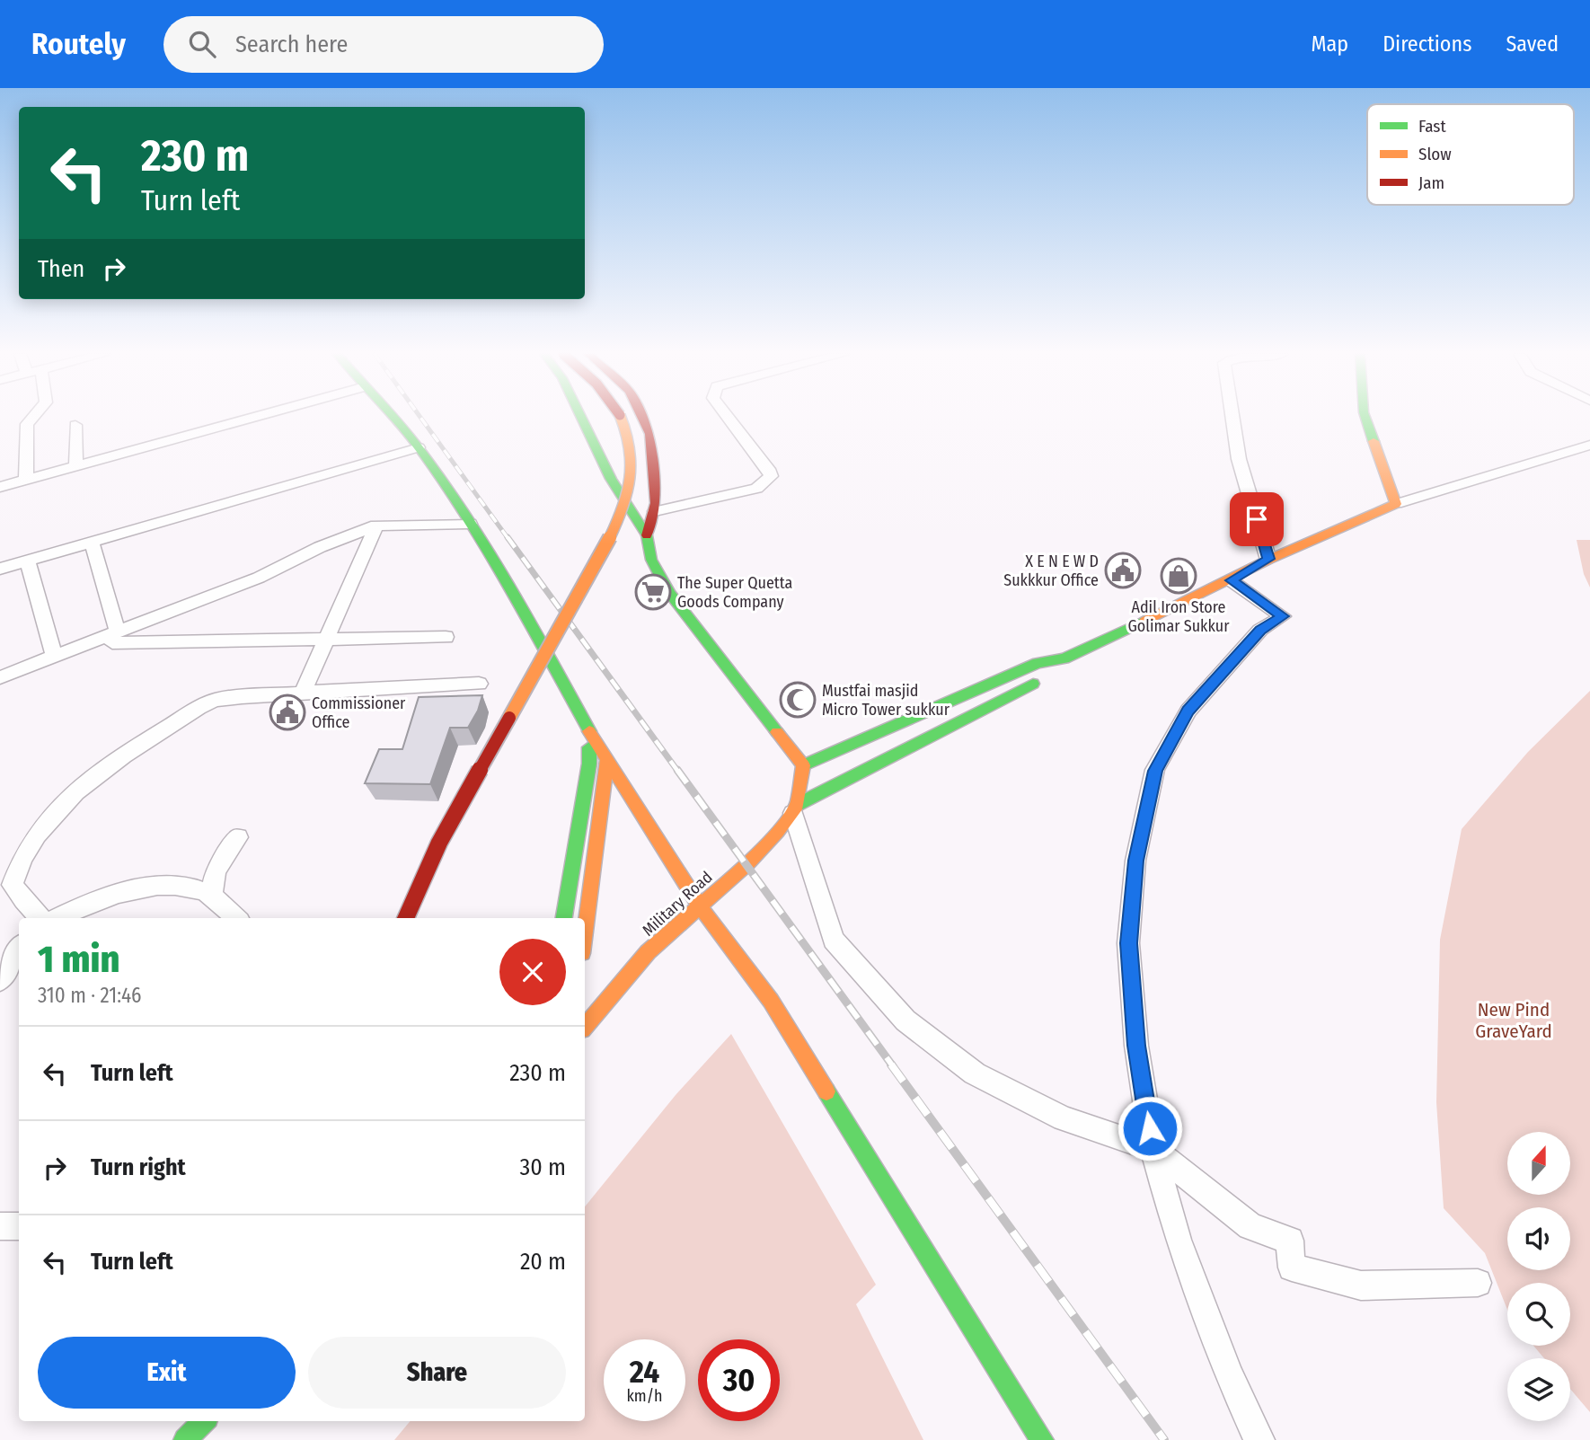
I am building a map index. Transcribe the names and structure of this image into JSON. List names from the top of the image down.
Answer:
{
  "streets": {
    "main road": ["Military Road"]
  },
  "parks": ["New Pind GraveYard"],
  "places": {
    "public building": ["X E N E W D Sukkkur Office", "Commissioner Office"],
    "shop": ["Adil Iron Store Golimar Sukkur"],
    "supermarket": ["The Super Quetta Goods Company"],
    "mosque": ["Mustfai masjid Micro Tower sukkur"]
  },
  "legend": ["Fast", "Slow", "Jam"],
  "north": "top",
  "page": {
    "header": "Routely",
    "search": "Search here",
    "nav": ["Map", "Directions", "Saved"],
    "turn": ["230 m", "Turn left"],
    "then": "Then",
    "heading": ["1 min", "310 m · 21:46"],
    "list": [
      {
        "name": "Turn left",
        "value": "230 m"
      },
      {
        "name": "Turn right",
        "value": "30 m"
      },
      {
        "name": "Turn left",
        "value": "20 m"
      }
    ],
    "buttons": ["Exit", "Share"],
    "speed": "24 km/h",
    "limit": "30"
  }
}
